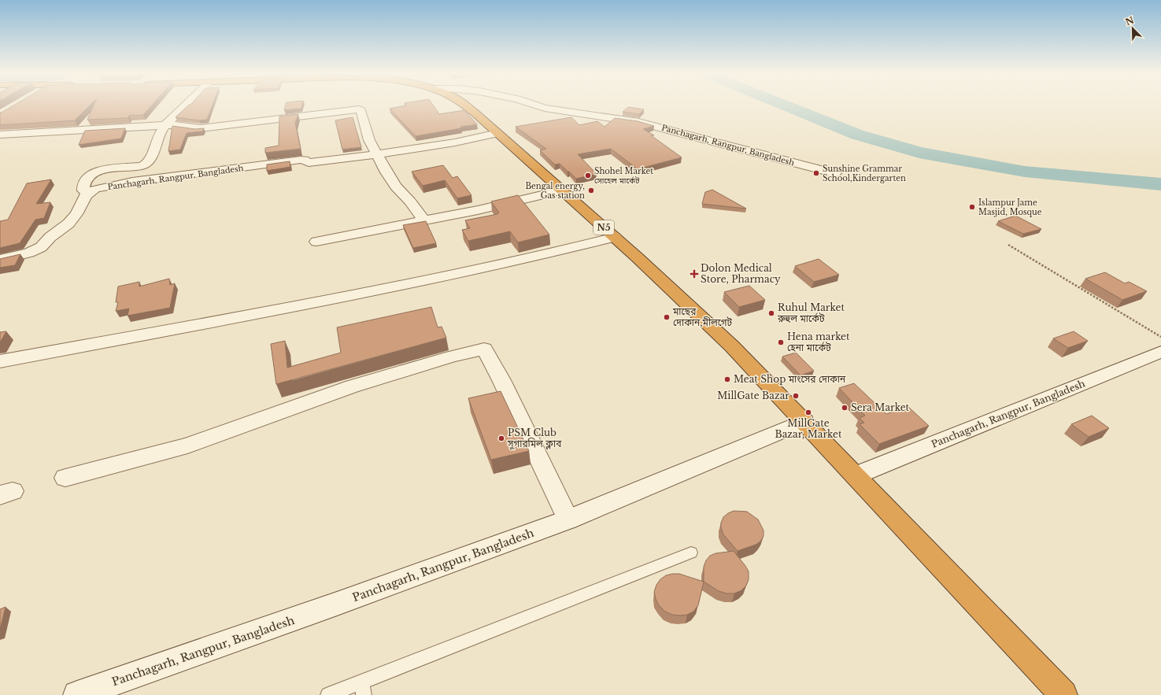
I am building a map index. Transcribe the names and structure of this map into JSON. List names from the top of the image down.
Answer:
{
  "streets": {
    "highway": ["N5"],
    "street": ["Panchagarh, Rangpur, Bangladesh"]
  },
  "crossings": [
    ["Panchagarh, Rangpur, Bangladesh", "N5"]
  ],
  "places": {
    "other": [
      "Sunshine Grammar School,Kindergarten",
      "Shohel Market সোহেল মার্কেট",
      "Bengal energy, Gas station",
      "Islampur Jame Masjid, Mosque",
      "Ruhul Market রুহুল মার্কেট",
      "মাছের দোকান,মীলগেট",
      "Hena market হেনা মার্কেট",
      "Meat Shop মাংসের দোকান",
      "MillGate Bazar",
      "Sera Market",
      "MillGate Bazar, Market",
      "PSM Club সুগারমিল ক্লাব"
    ],
    "health": ["Dolon Medical Store, Pharmacy"]
  },
  "north": "top left"
}
